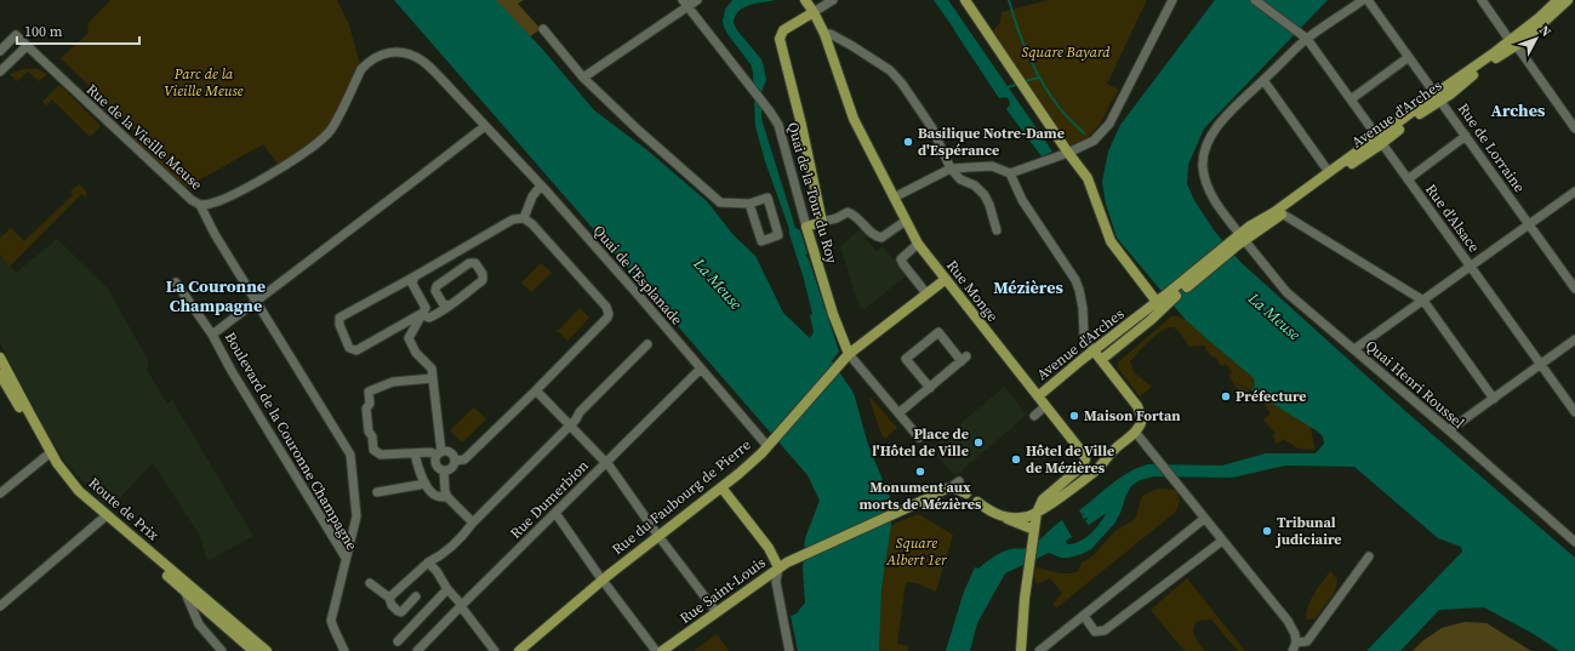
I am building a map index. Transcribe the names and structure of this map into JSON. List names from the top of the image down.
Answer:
{
  "streets": {
    "main road": [
      "Avenue d'Arches",
      "Quai de la Tour du Roy",
      "Rue Monge",
      "Rue du Faubourg de Pierre",
      "Route de Prix",
      "Rue Saint-Louis"
    ],
    "street": [
      "Rue de la Vieille Meuse",
      "Rue de Lorraine",
      "Rue d'Alsace",
      "Quai de l'Esplanade",
      "Quai Henri Roussel",
      "Boulevard de la Couronne Champagne",
      "Rue Dumerbion"
    ]
  },
  "crossings": [
    ["Avenue d'Arches", "Rue de Lorraine"],
    ["Avenue d'Arches", "Rue d'Alsace"],
    ["Avenue d'Arches", "Rue Monge"],
    ["Avenue d'Arches", "Quai Henri Roussel"],
    ["Rue de la Vieille Meuse", "Quai de l'Esplanade"],
    ["Rue de la Vieille Meuse", "Boulevard de la Couronne Champagne"],
    ["Quai de la Tour du Roy", "Rue du Faubourg de Pierre"],
    ["Rue d'Alsace", "Quai Henri Roussel"],
    ["Quai de l'Esplanade", "Rue du Faubourg de Pierre"],
    ["Quai de l'Esplanade", "Rue Dumerbion"],
    ["Rue Monge", "Rue du Faubourg de Pierre"]
  ],
  "districts": ["Arches", "La Couronne Champagne", "Mézières"],
  "water": ["La Meuse"],
  "parks": ["Square Bayard", "Parc de la Vieille Meuse", "Square Albert 1er"],
  "places": [
    "Basilique Notre-Dame d'Espérance",
    "Préfecture",
    "Maison Fortan",
    "Place de l'Hôtel de Ville",
    "Hôtel de Ville de Mézières",
    "Monument aux morts de Mézières",
    "Tribunal judiciaire"
  ],
  "scale_bar": "100 m",
  "north": "top right"
}
